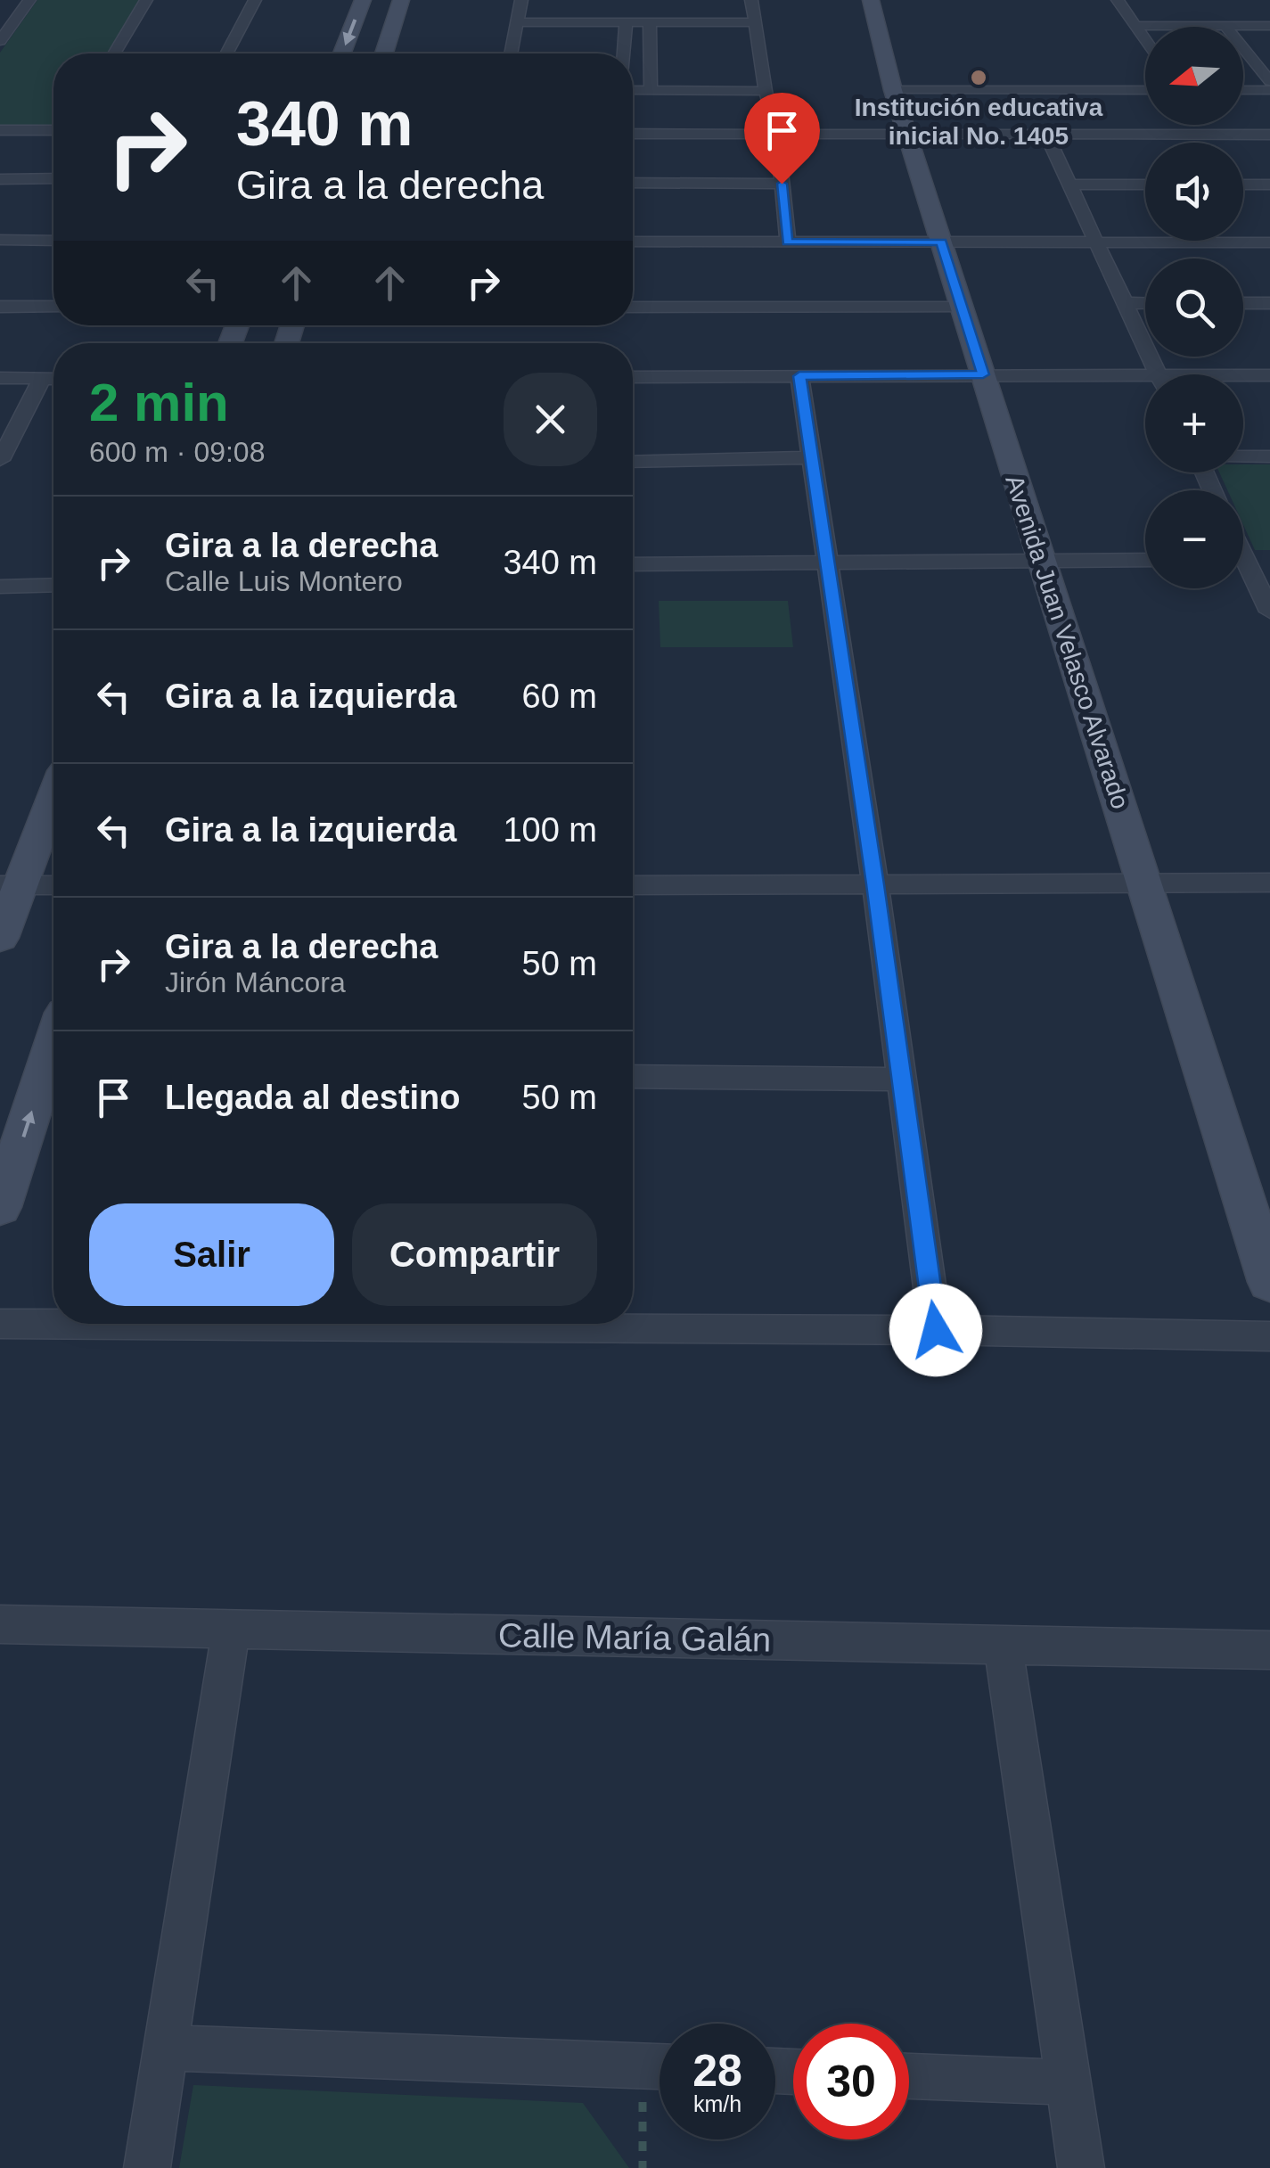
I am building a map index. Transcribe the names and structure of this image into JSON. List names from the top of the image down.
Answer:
{
  "streets": {
    "street": ["Avenida Juan Velasco Alvarado", "Calle María Galán"]
  },
  "places": ["Institución educativa inicial No. 1405"],
  "north": "left",
  "page": {
    "map_buttons": ["+", "−"],
    "turn": ["340 m", "Gira a la derecha"],
    "heading": ["2 min", "600 m · 09:08"],
    "list": [
      {
        "name": "Gira a la derecha",
        "note": "Calle Luis Montero",
        "value": "340 m"
      },
      {
        "name": "Gira a la izquierda",
        "value": "60 m"
      },
      {
        "name": "Gira a la izquierda",
        "value": "100 m"
      },
      {
        "name": "Gira a la derecha",
        "note": "Jirón Máncora",
        "value": "50 m"
      },
      {
        "name": "Llegada al destino",
        "value": "50 m"
      }
    ],
    "buttons": ["Salir", "Compartir"],
    "speed": "28 km/h",
    "limit": "30"
  }
}
